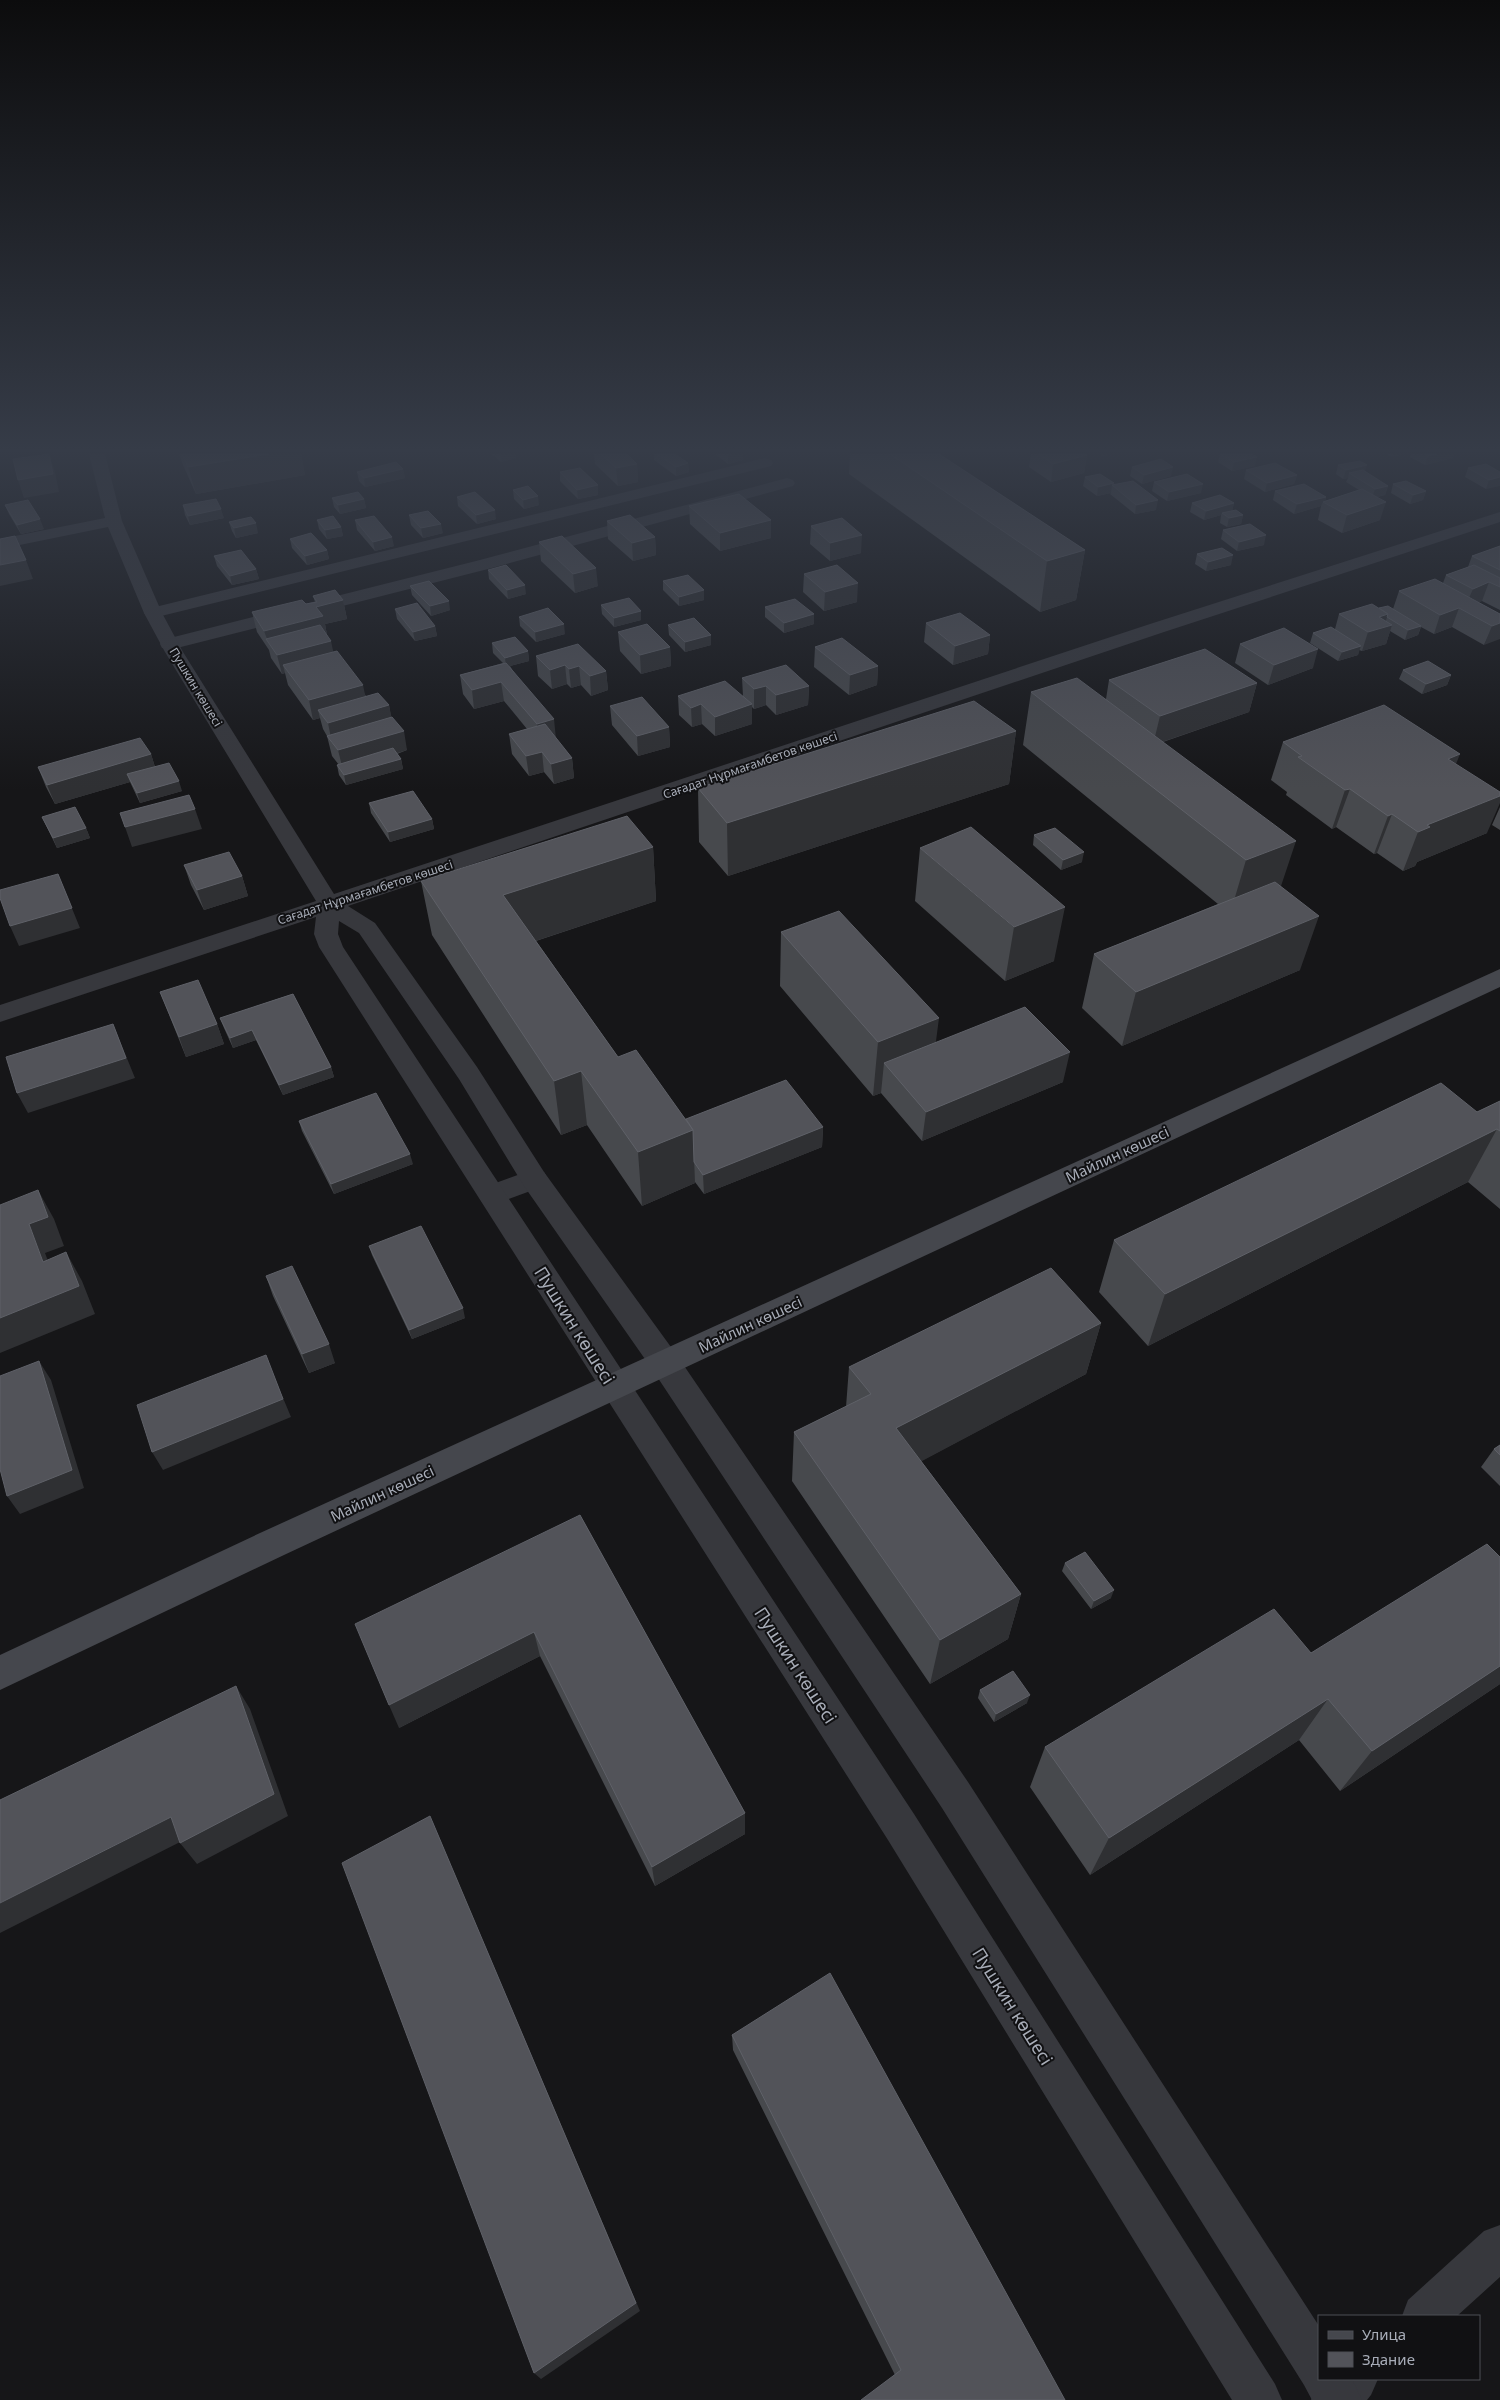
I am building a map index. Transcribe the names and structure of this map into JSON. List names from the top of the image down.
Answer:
{
  "streets": {
    "main road": ["Майлин көшесі"],
    "street": ["Пушкин көшесі", "Сағадат Нұрмағамбетов көшесі"]
  },
  "crossings": [
    ["Пушкин көшесі", "Сағадат Нұрмағамбетов көшесі"],
    ["Пушкин көшесі", "Майлин көшесі"]
  ],
  "legend": ["Улица", "Здание"]
}
